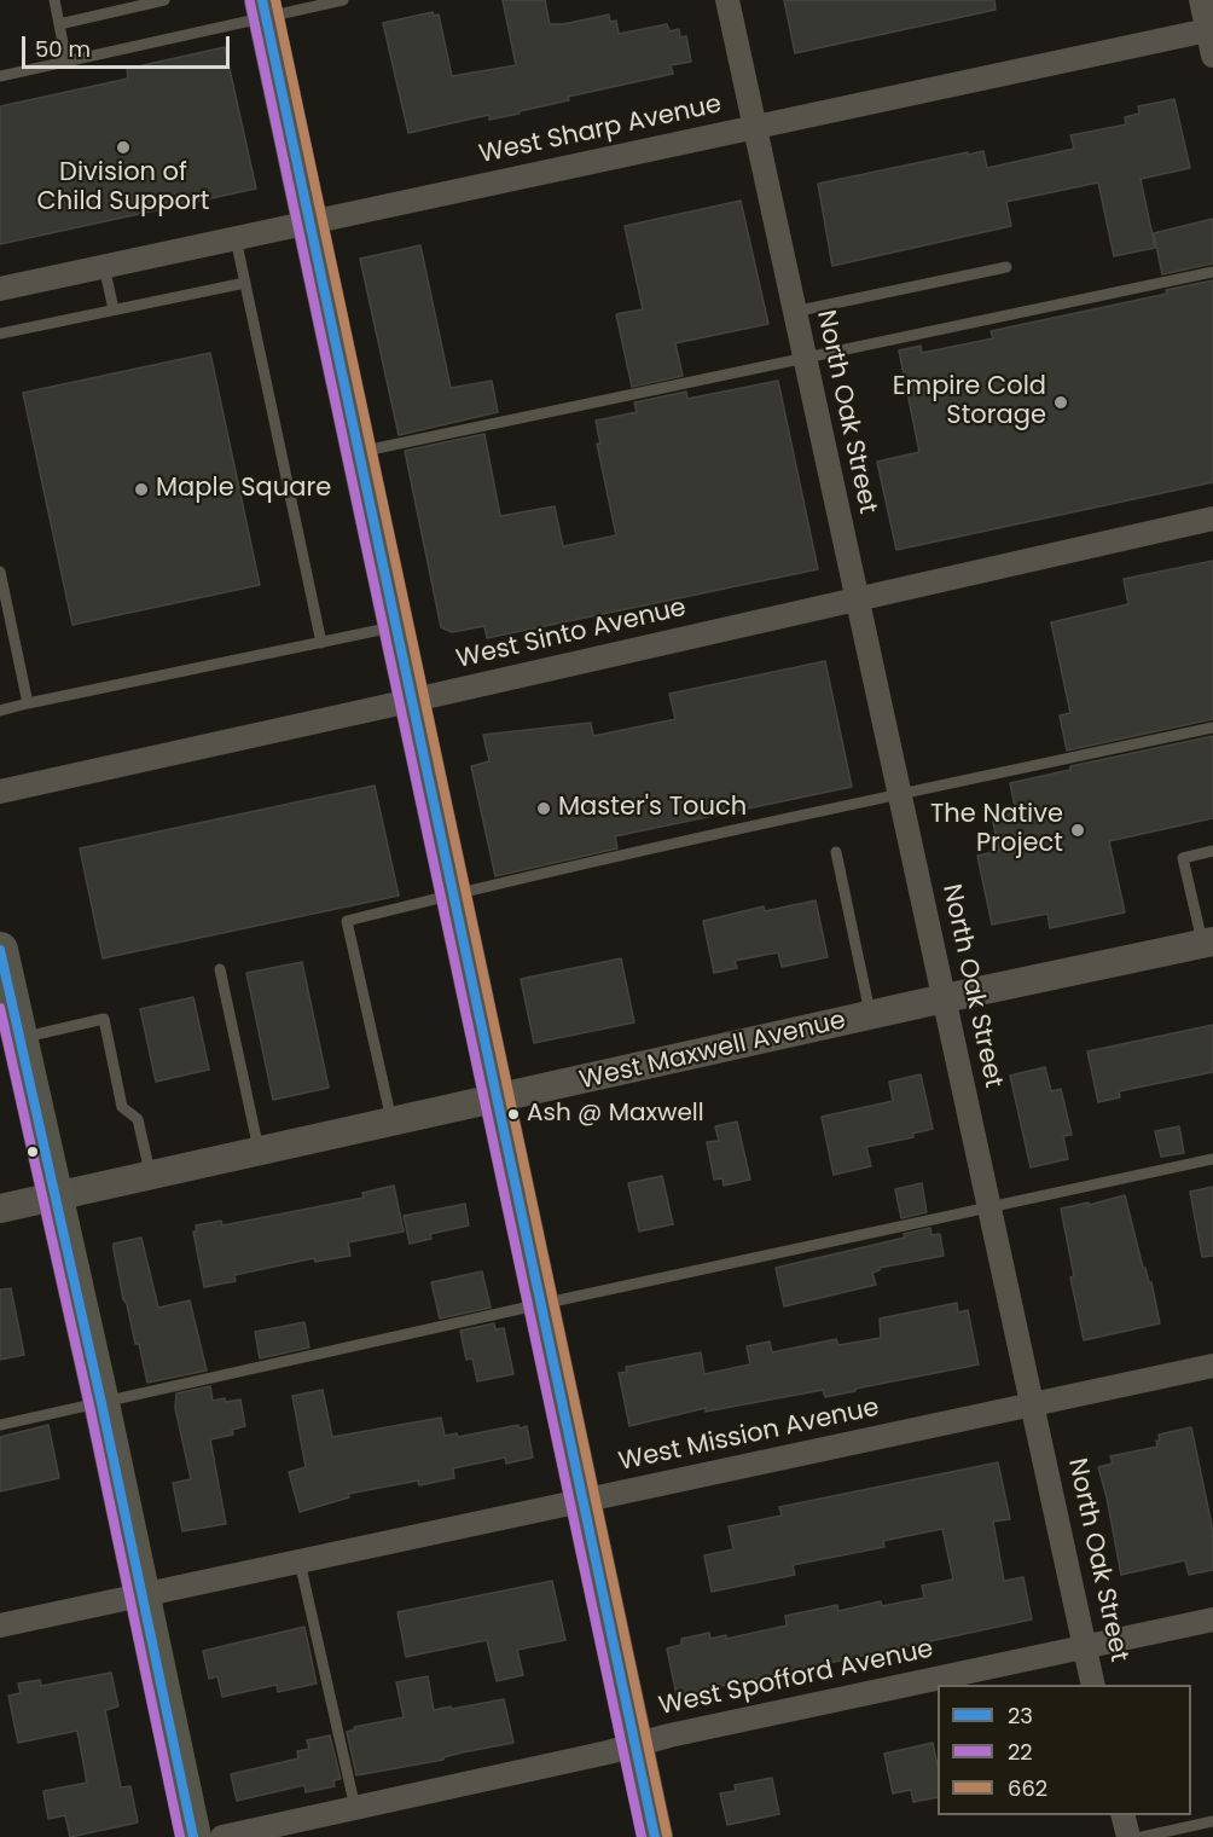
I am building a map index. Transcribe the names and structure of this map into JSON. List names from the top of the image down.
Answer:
{
  "streets": {
    "street": [
      "West Sharp Avenue",
      "North Oak Street",
      "West Sinto Avenue",
      "West Maxwell Avenue",
      "West Mission Avenue",
      "West Spofford Avenue"
    ]
  },
  "crossings": [
    ["West Sharp Avenue", "North Oak Street"],
    ["North Oak Street", "West Sinto Avenue"],
    ["North Oak Street", "West Maxwell Avenue"],
    ["North Oak Street", "West Mission Avenue"],
    ["North Oak Street", "West Spofford Avenue"]
  ],
  "places": [
    "Division of Child Support",
    "Empire Cold Storage",
    "Maple Square",
    "Master's Touch",
    "The Native Project",
    "Ash @ Maxwell"
  ],
  "lines": ["transit line 23", "transit line 662", "transit line 22"],
  "legend": ["23", "22", "662"],
  "scale_bar": "50 m"
}
